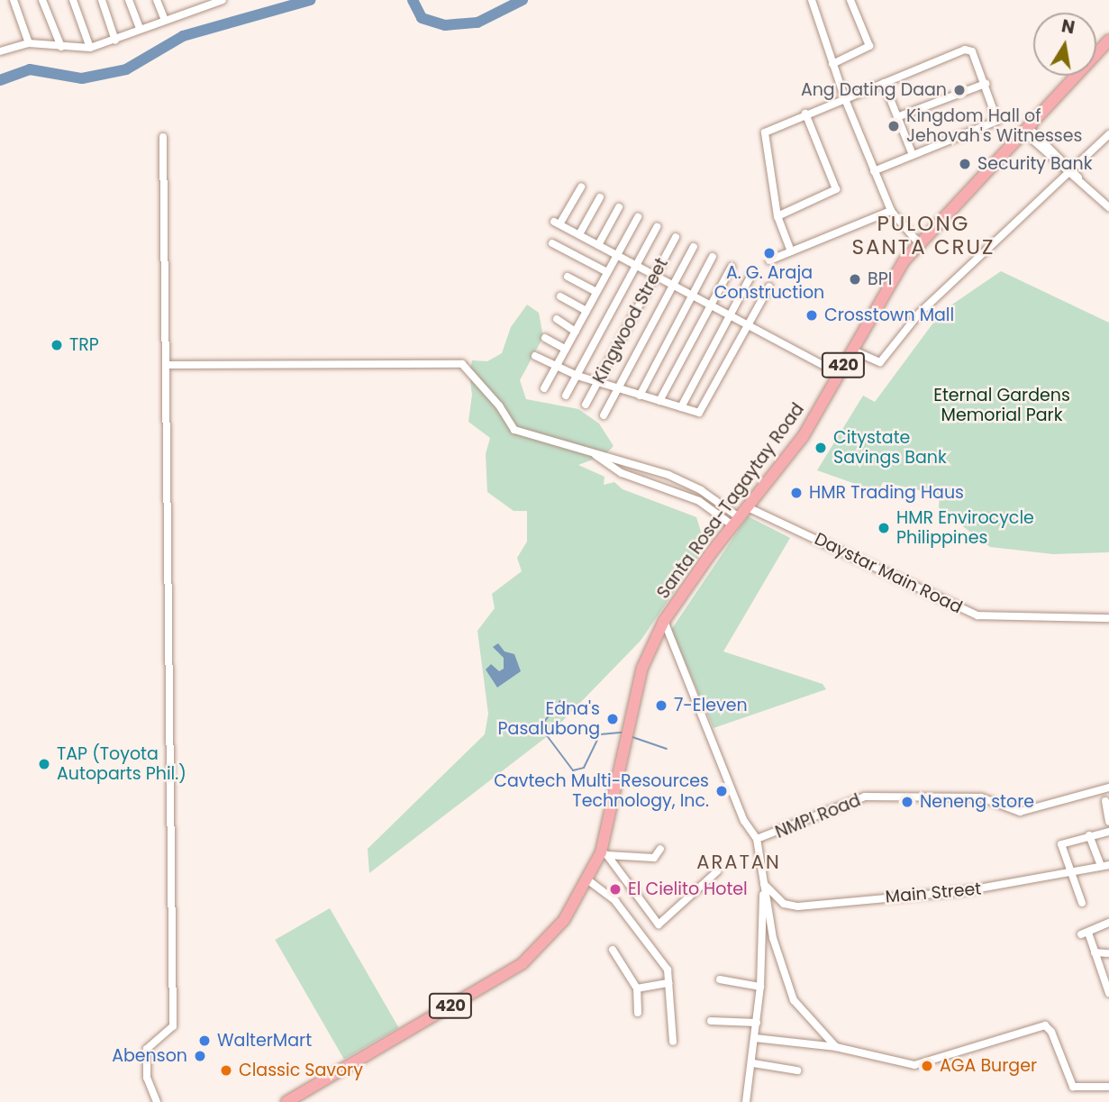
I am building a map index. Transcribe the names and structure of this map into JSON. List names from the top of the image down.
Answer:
{
  "streets": {
    "main road": ["420", "Santa Rosa-Tagaytay Road"],
    "street": [
      "Kingwood Street",
      "Daystar Main Road",
      "NMPI Road",
      "Main Street"
    ]
  },
  "crossings": [
    ["Santa Rosa-Tagaytay Road", "Daystar Main Road"],
    ["Santa Rosa-Tagaytay Road", "NMPI Road"]
  ],
  "districts": ["PULONG SANTA CRUZ", "ARATAN"],
  "parks": ["Eternal Gardens Memorial Park"],
  "places": [
    "Ang Dating Daan",
    "Kingdom Hall of Jehovah's Witnesses",
    "Security Bank",
    "A. G. Araja Construction",
    "BPI",
    "Crosstown Mall",
    "TRP",
    "Citystate Savings Bank",
    "HMR Trading Haus",
    "HMR Envirocycle Philippines",
    "7-Eleven",
    "Edna's Pasalubong",
    "TAP (Toyota Autoparts Phil.)",
    "Cavtech Multi-Resources Technology, Inc.",
    "Neneng store",
    "El Cielito Hotel",
    "WalterMart",
    "Abenson",
    "AGA Burger",
    "Classic Savory"
  ],
  "north": "top"
}
